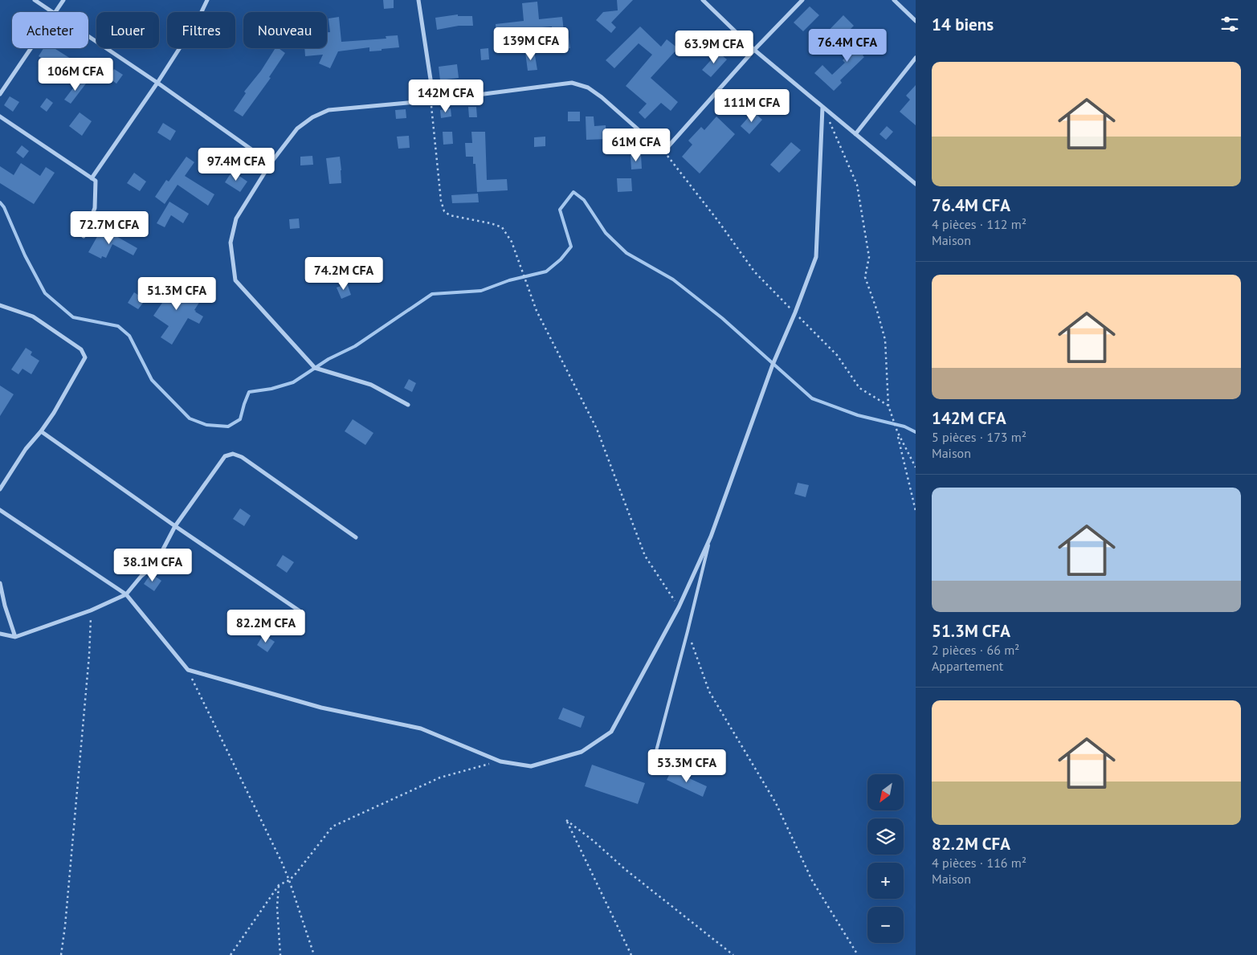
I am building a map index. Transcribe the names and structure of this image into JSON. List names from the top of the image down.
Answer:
{
  "north": "bottom left",
  "page": {
    "heading": "14 biens",
    "chip": [
      "Acheter",
      "Louer",
      "Filtres",
      "Nouveau"
    ],
    "price": [
      "139M CFA",
      "76.4M CFA",
      "63.9M CFA",
      "106M CFA",
      "142M CFA",
      "111M CFA",
      "61M CFA",
      "97.4M CFA",
      "72.7M CFA",
      "74.2M CFA",
      "51.3M CFA",
      "38.1M CFA",
      "82.2M CFA",
      "53.3M CFA"
    ],
    "list": [
      {
        "name": "76.4M CFA",
        "note": "4 pièces · 112 m² · Maison"
      },
      {
        "name": "142M CFA",
        "note": "5 pièces · 173 m² · Maison"
      },
      {
        "name": "51.3M CFA",
        "note": "2 pièces · 66 m² · Appartement"
      },
      {
        "name": "82.2M CFA",
        "note": "4 pièces · 116 m² · Maison"
      }
    ],
    "map_buttons": ["+", "−"]
  }
}
